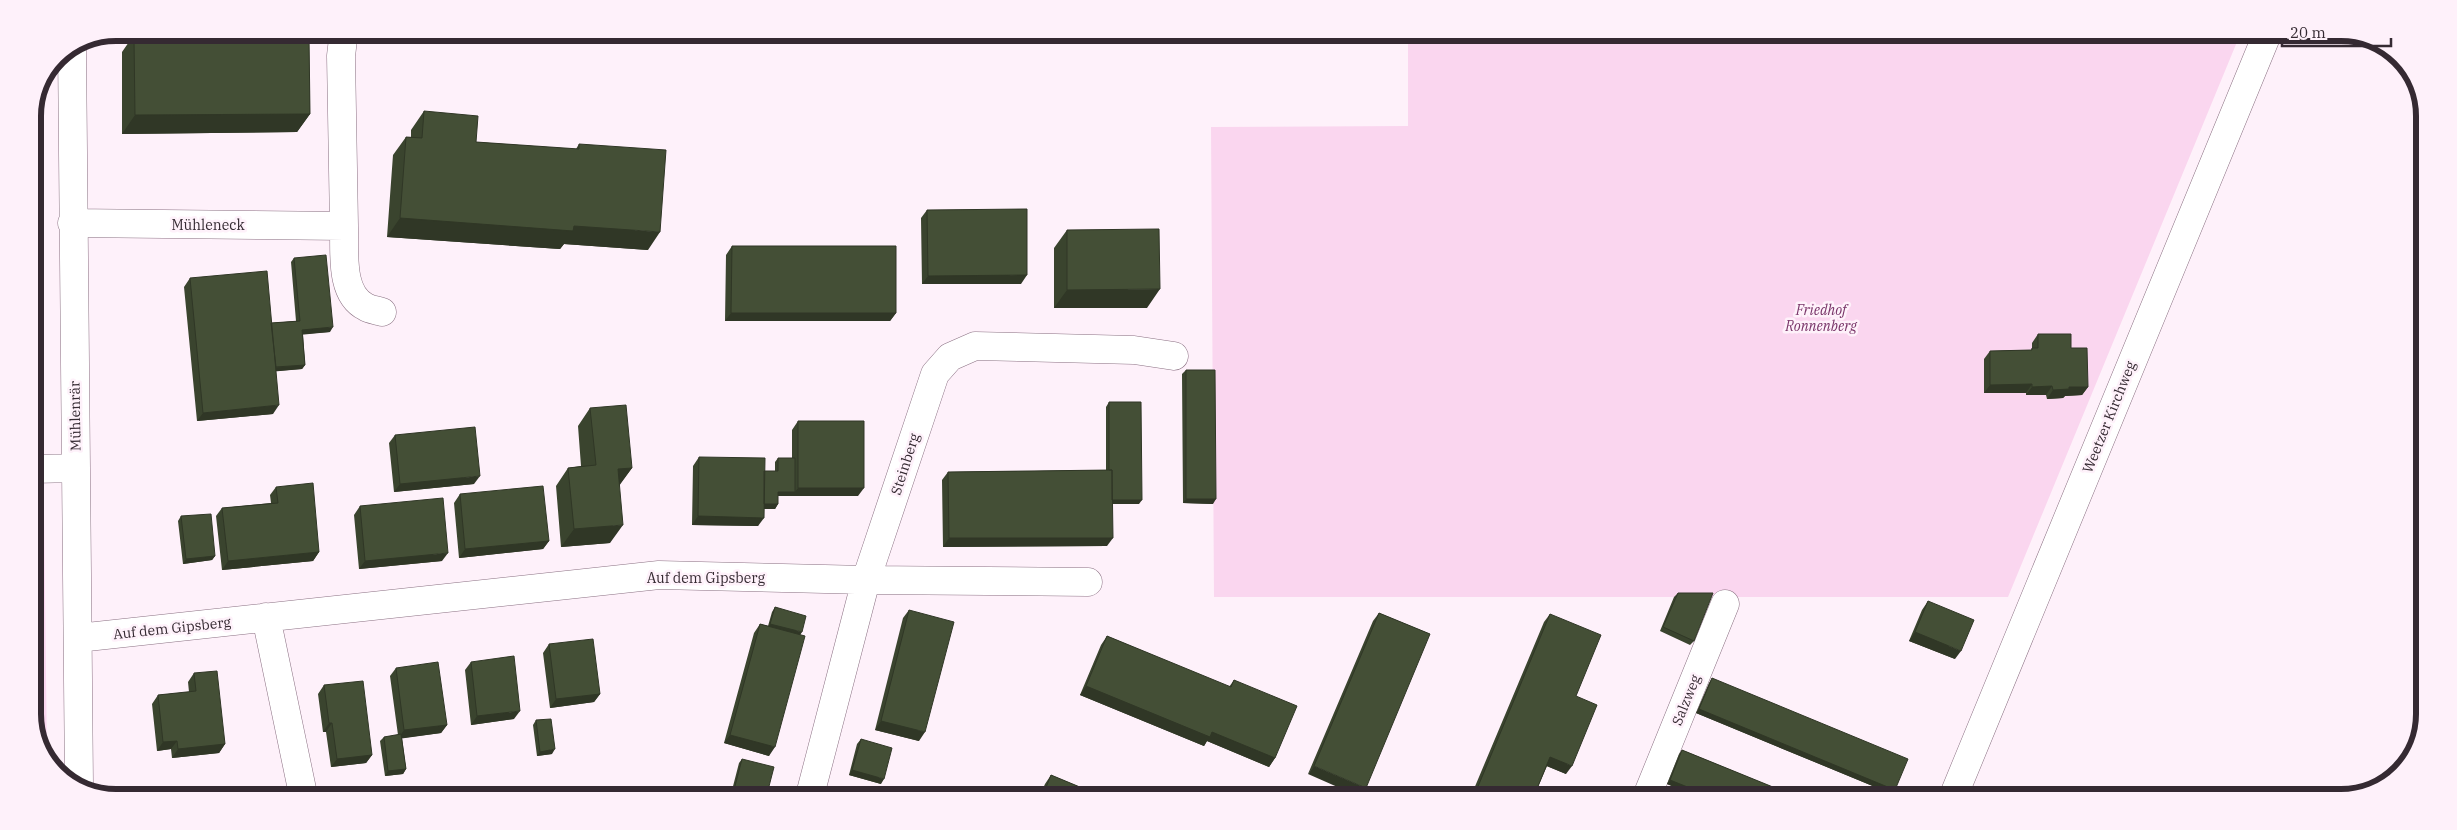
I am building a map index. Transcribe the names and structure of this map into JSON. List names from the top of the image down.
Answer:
{
  "streets": {
    "street": [
      "Mühleneck",
      "Mühlenrär",
      "Weetzer Kirchweg",
      "Steinberg",
      "Auf dem Gipsberg",
      "Salzweg"
    ]
  },
  "crossings": [
    ["Mühleneck", "Mühlenrär"],
    ["Mühlenrär", "Auf dem Gipsberg"],
    ["Steinberg", "Auf dem Gipsberg"]
  ],
  "parks": ["Friedhof Ronnenberg"],
  "scale_bar": "20 m"
}
